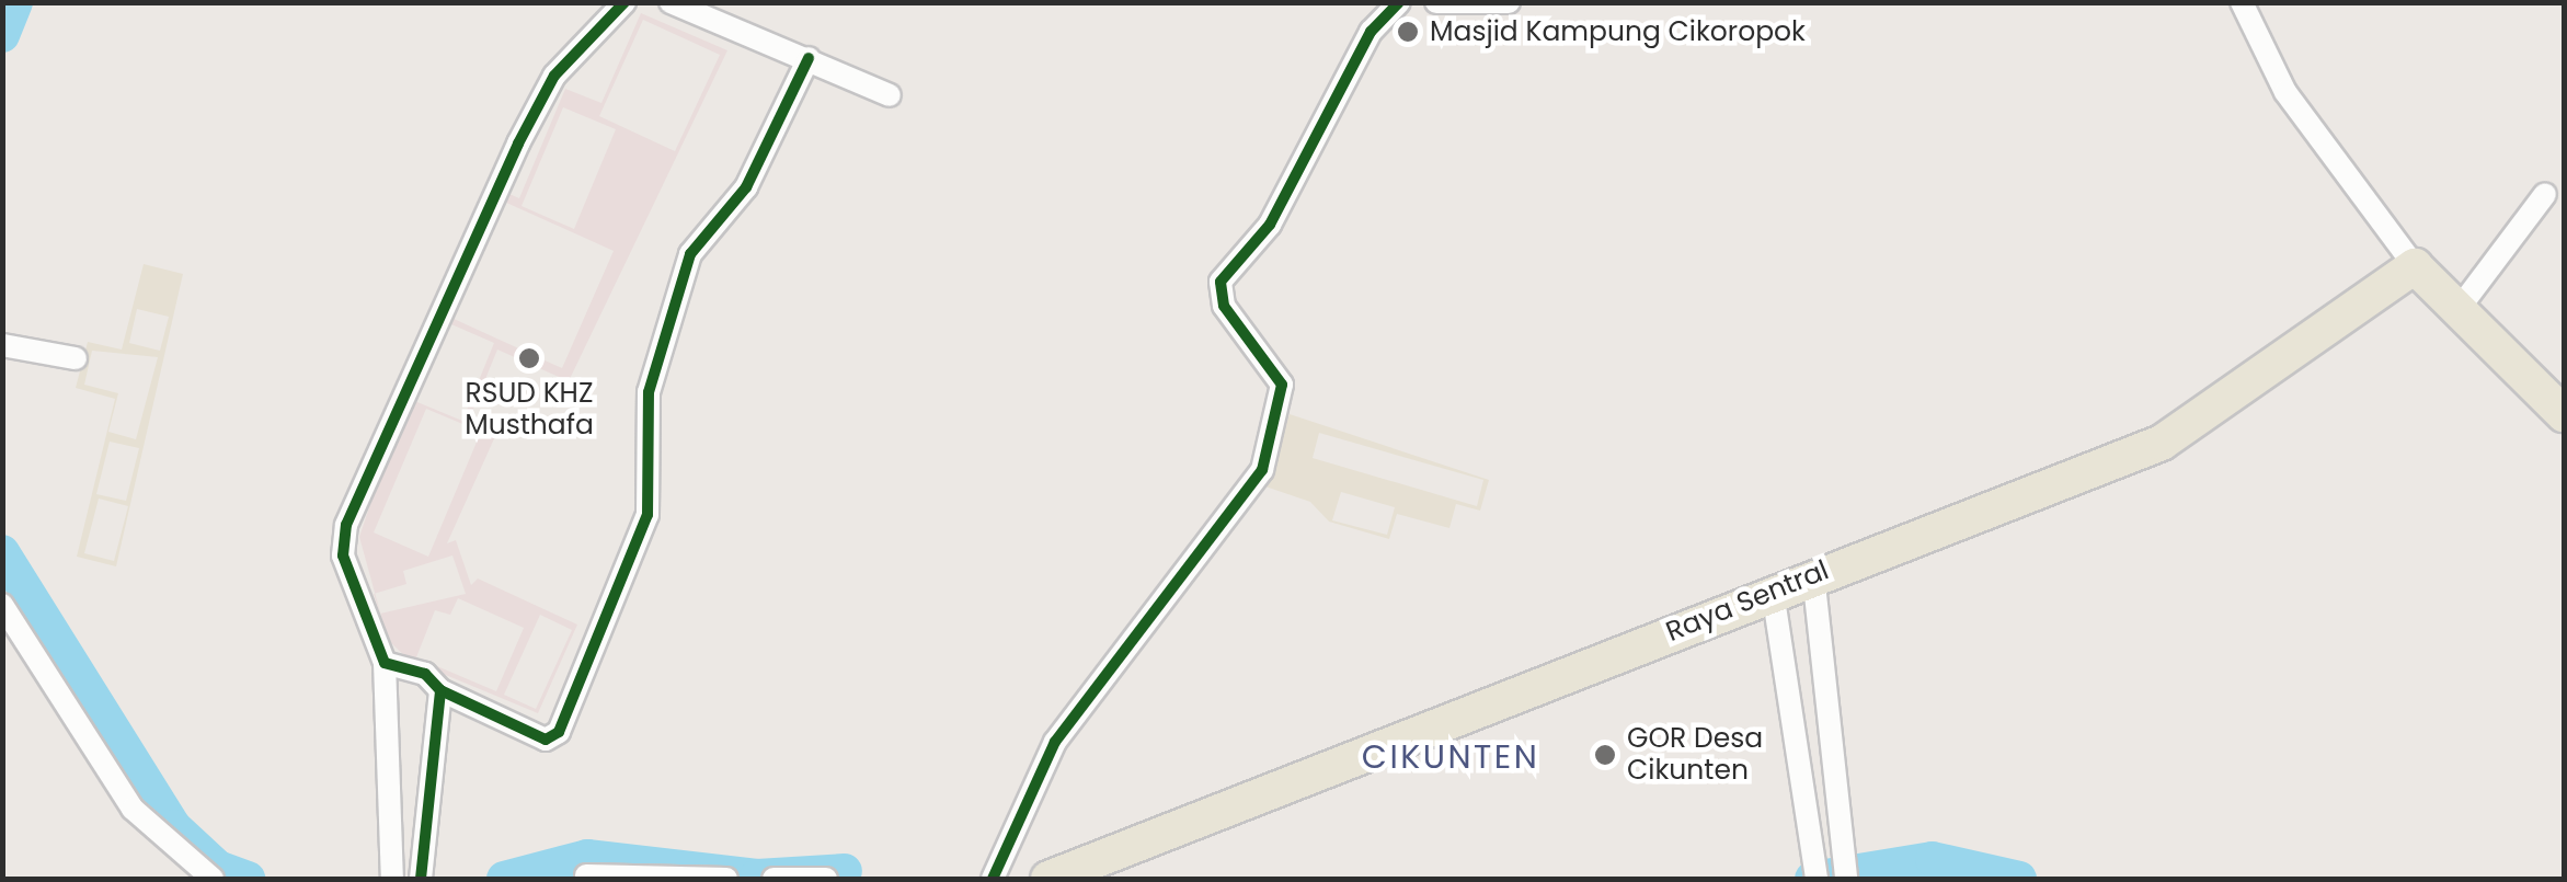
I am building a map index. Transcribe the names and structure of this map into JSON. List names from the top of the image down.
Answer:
{
  "streets": {
    "main road": ["Raya Sentral"]
  },
  "districts": ["CIKUNTEN"],
  "places": ["Masjid Kampung Cikoropok", "RSUD KHZ Musthafa", "GOR Desa Cikunten"]
}
